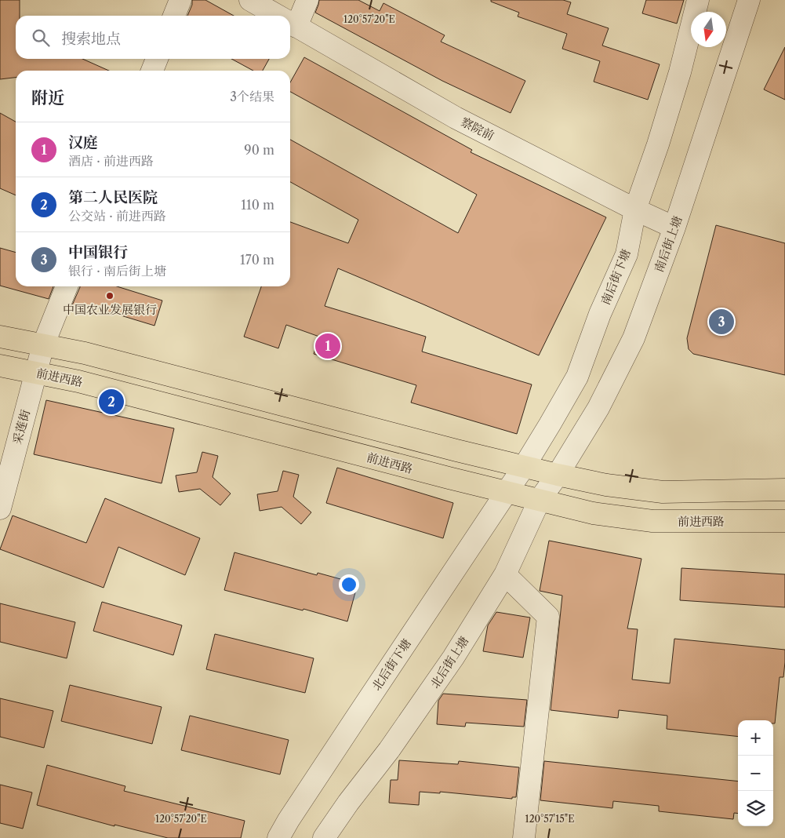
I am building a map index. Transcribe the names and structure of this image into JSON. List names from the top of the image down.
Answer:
{
  "streets": {
    "main road": ["前进西路"],
    "street": [
      "察院前",
      "南后街上塘",
      "南后街下塘",
      "采莲街",
      "北后街上塘",
      "北后街下塘"
    ]
  },
  "crossings": [
    ["察院前", "南后街上塘"],
    ["察院前", "南后街下塘"],
    ["南后街上塘", "北后街上塘"],
    ["南后街下塘", "前进西路"],
    ["南后街下塘", "北后街下塘"],
    ["前进西路", "采莲街"],
    ["前进西路", "北后街上塘"],
    ["前进西路", "北后街下塘"]
  ],
  "places": ["中国农业发展银行"],
  "north": "bottom",
  "page": {
    "search": "搜索地点",
    "heading": ["附近", "3个结果"],
    "list": [
      {
        "mark": "1",
        "name": "汉庭",
        "note": "酒店 · 前进西路",
        "value": "90 m"
      },
      {
        "mark": "2",
        "name": "第二人民医院",
        "note": "公交站 · 前进西路",
        "value": "110 m"
      },
      {
        "mark": "3",
        "name": "中国银行",
        "note": "银行 · 南后街上塘",
        "value": "170 m"
      }
    ],
    "pins": ["3", "1", "2"],
    "map_buttons": ["+", "−"]
  },
  "coordinates": ["120°57'20\"E", "120°57'15\"E"]
}
